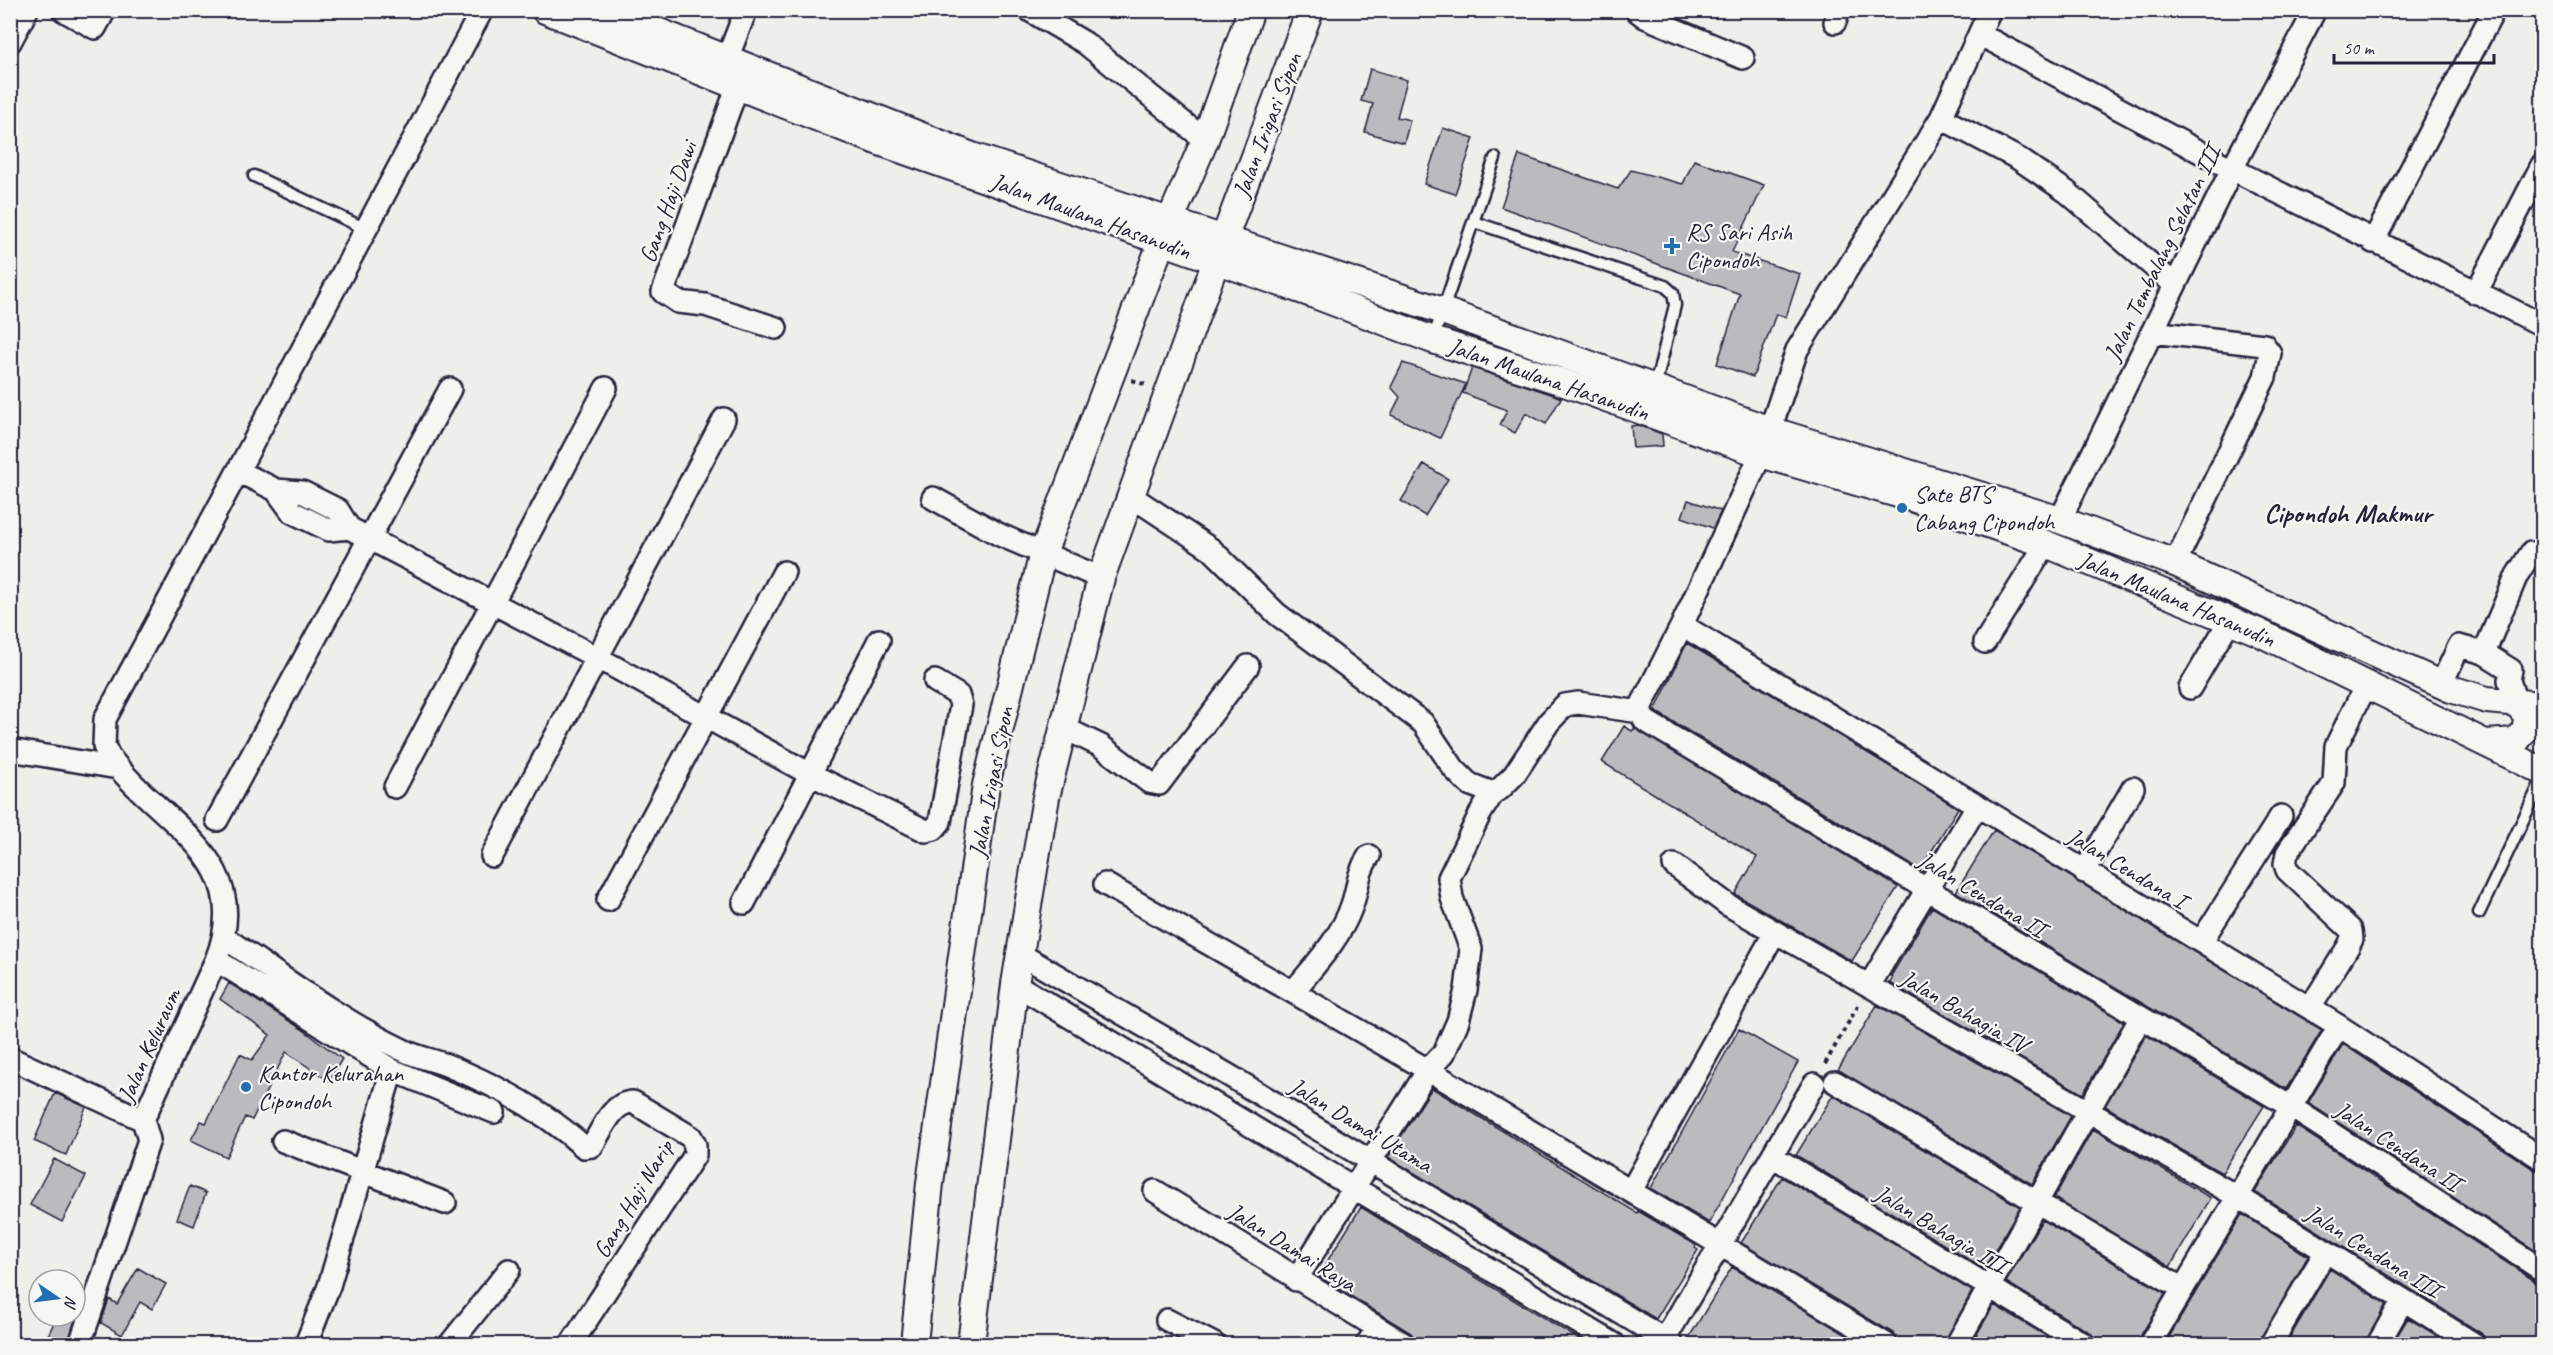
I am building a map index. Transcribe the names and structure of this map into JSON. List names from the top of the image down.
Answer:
{
  "streets": {
    "street": [
      "Jalan Irigasi Sipon",
      "Gang Haji Dawi",
      "Jalan Maulana Hasanudin",
      "Jalan Tembalang Selatan III",
      "Jalan Cendana I",
      "Jalan Cendana II",
      "Jalan Bahagia IV",
      "Jalan Keluraum",
      "Jalan Damai Utama",
      "Gang Haji Narip",
      "Jalan Bahagia III",
      "Jalan Damai Raya",
      "Jalan Cendana III"
    ]
  },
  "crossings": [
    ["Jalan Irigasi Sipon", "Jalan Maulana Hasanudin"],
    ["Jalan Irigasi Sipon", "Jalan Damai Utama"],
    ["Gang Haji Dawi", "Jalan Maulana Hasanudin"],
    ["Jalan Maulana Hasanudin", "Jalan Tembalang Selatan III"],
    ["Jalan Bahagia IV", "Jalan Cendana III"],
    ["Jalan Keluraum", "Gang Haji Narip"]
  ],
  "districts": ["Cipondoh Makmur"],
  "places": {
    "health": ["RS Sari Asih Cipondoh"],
    "other": ["Sate BTS Cabang Cipondoh", "Kantor Kelurahan Cipondoh"]
  },
  "scale_bar": "50 m",
  "north": "right"
}
